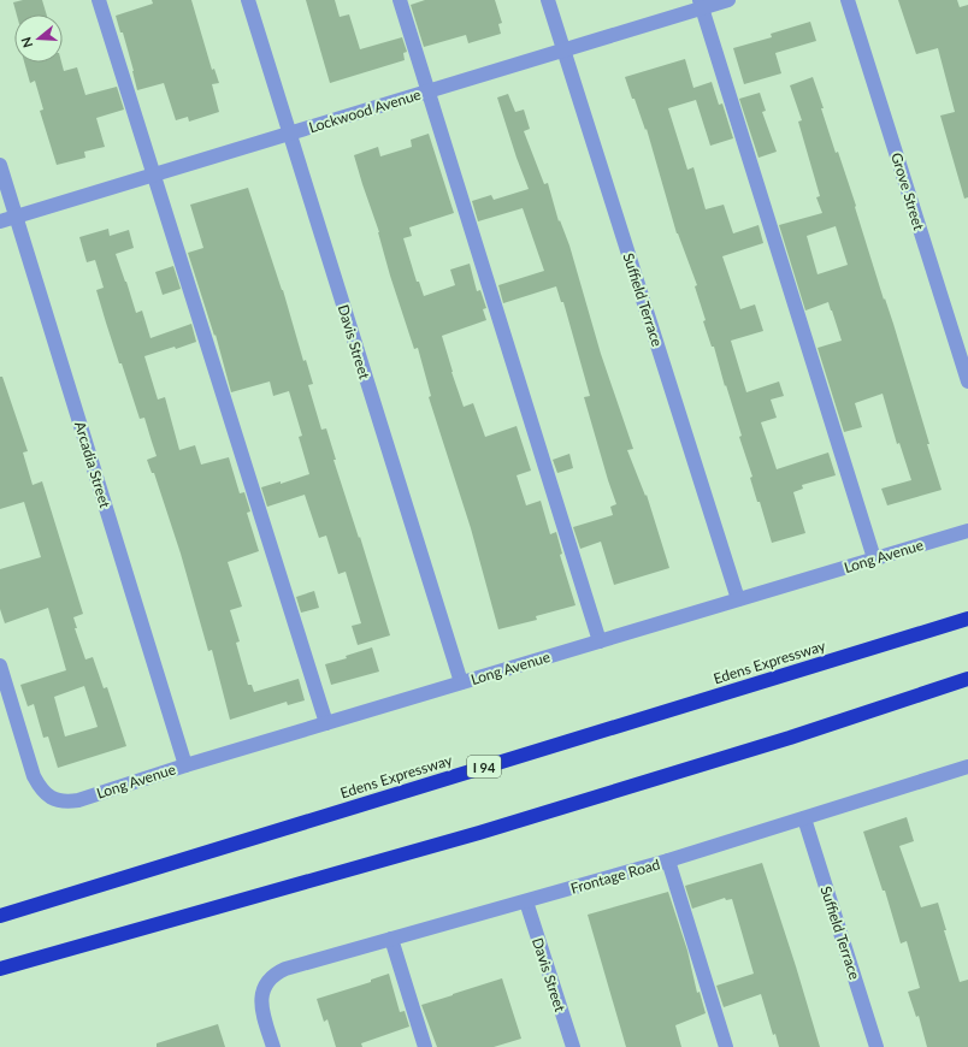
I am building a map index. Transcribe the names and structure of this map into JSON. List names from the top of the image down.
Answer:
{
  "streets": {
    "highway": ["Edens Expressway", "I 94"],
    "street": [
      "Lockwood Avenue",
      "Grove Street",
      "Suffield Terrace",
      "Davis Street",
      "Arcadia Street",
      "Long Avenue",
      "Frontage Road"
    ]
  },
  "crossings": [
    ["Lockwood Avenue", "Suffield Terrace"],
    ["Lockwood Avenue", "Davis Street"],
    ["Lockwood Avenue", "Arcadia Street"],
    ["Suffield Terrace", "Long Avenue"],
    ["Suffield Terrace", "Frontage Road"],
    ["Davis Street", "Long Avenue"],
    ["Davis Street", "Frontage Road"],
    ["Arcadia Street", "Long Avenue"]
  ],
  "north": "left"
}
